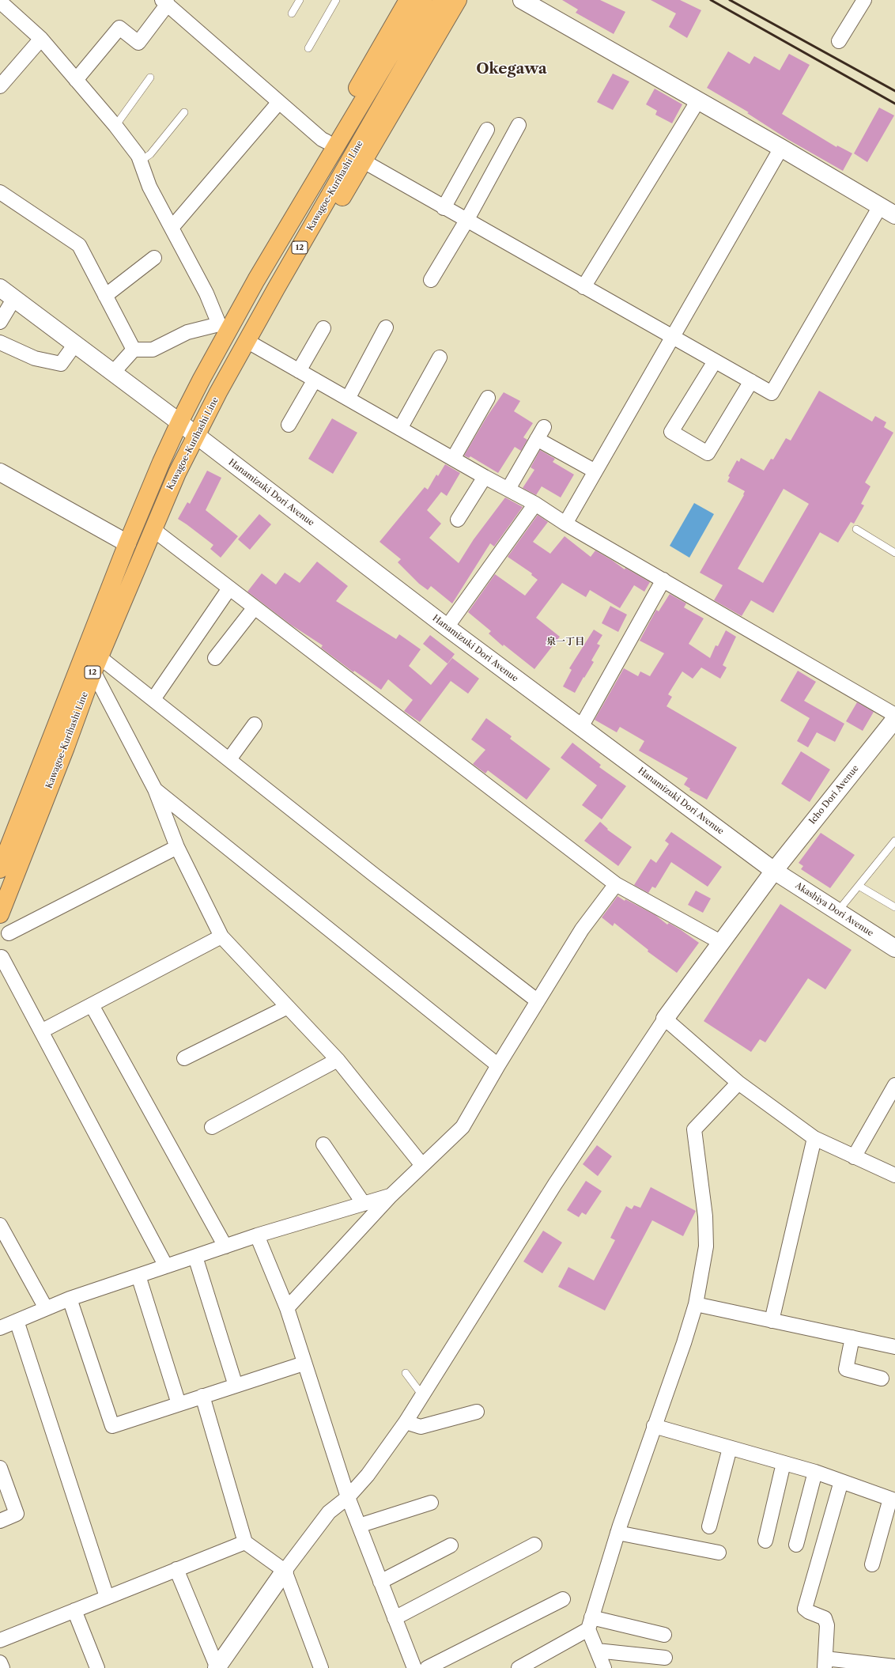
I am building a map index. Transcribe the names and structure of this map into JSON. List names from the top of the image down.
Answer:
{
  "streets": {
    "main road": ["Kawagoe-Kurihashi Line", "12"],
    "street": ["Hanamizuki Dori Avenue", "Icho Dori Avenue", "Akashiya Dori Avenue"]
  },
  "crossings": [
    ["Kawagoe-Kurihashi Line", "Hanamizuki Dori Avenue"],
    ["Hanamizuki Dori Avenue", "Icho Dori Avenue"],
    ["Hanamizuki Dori Avenue", "Akashiya Dori Avenue"],
    ["Icho Dori Avenue", "Akashiya Dori Avenue"]
  ],
  "districts": ["Okegawa", "泉一丁目"]
}
